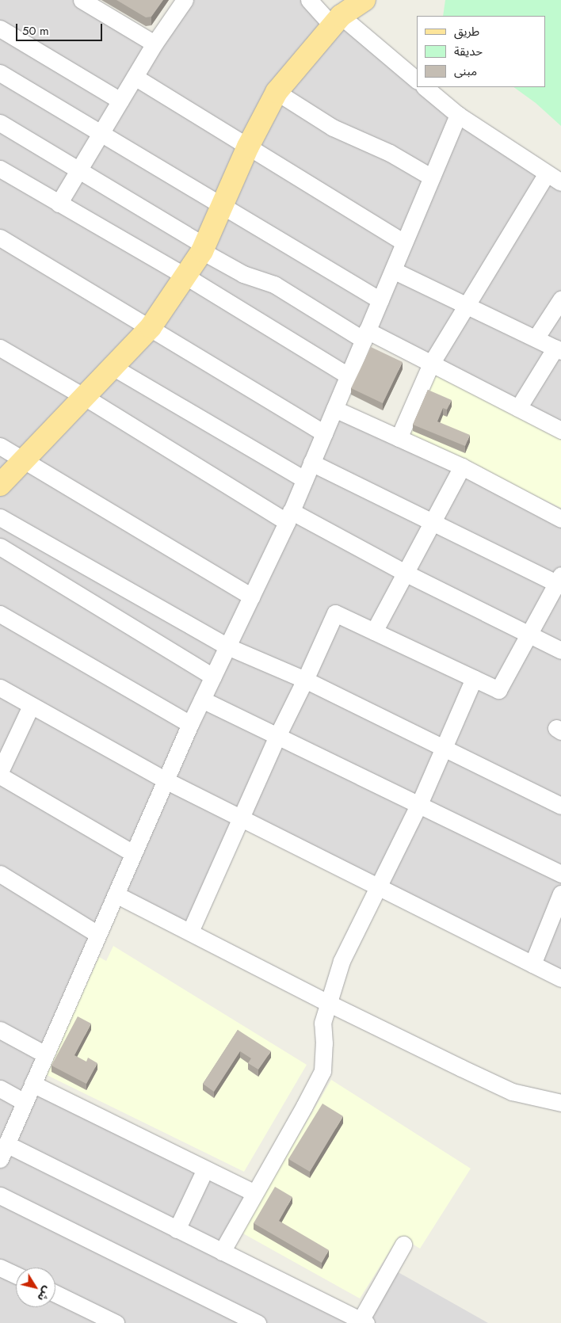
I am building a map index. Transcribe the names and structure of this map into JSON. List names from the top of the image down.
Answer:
{
  "legend": ["طريق", "حديقة", "مبنى"],
  "scale_bar": "50 m",
  "north": "bottom right"
}
